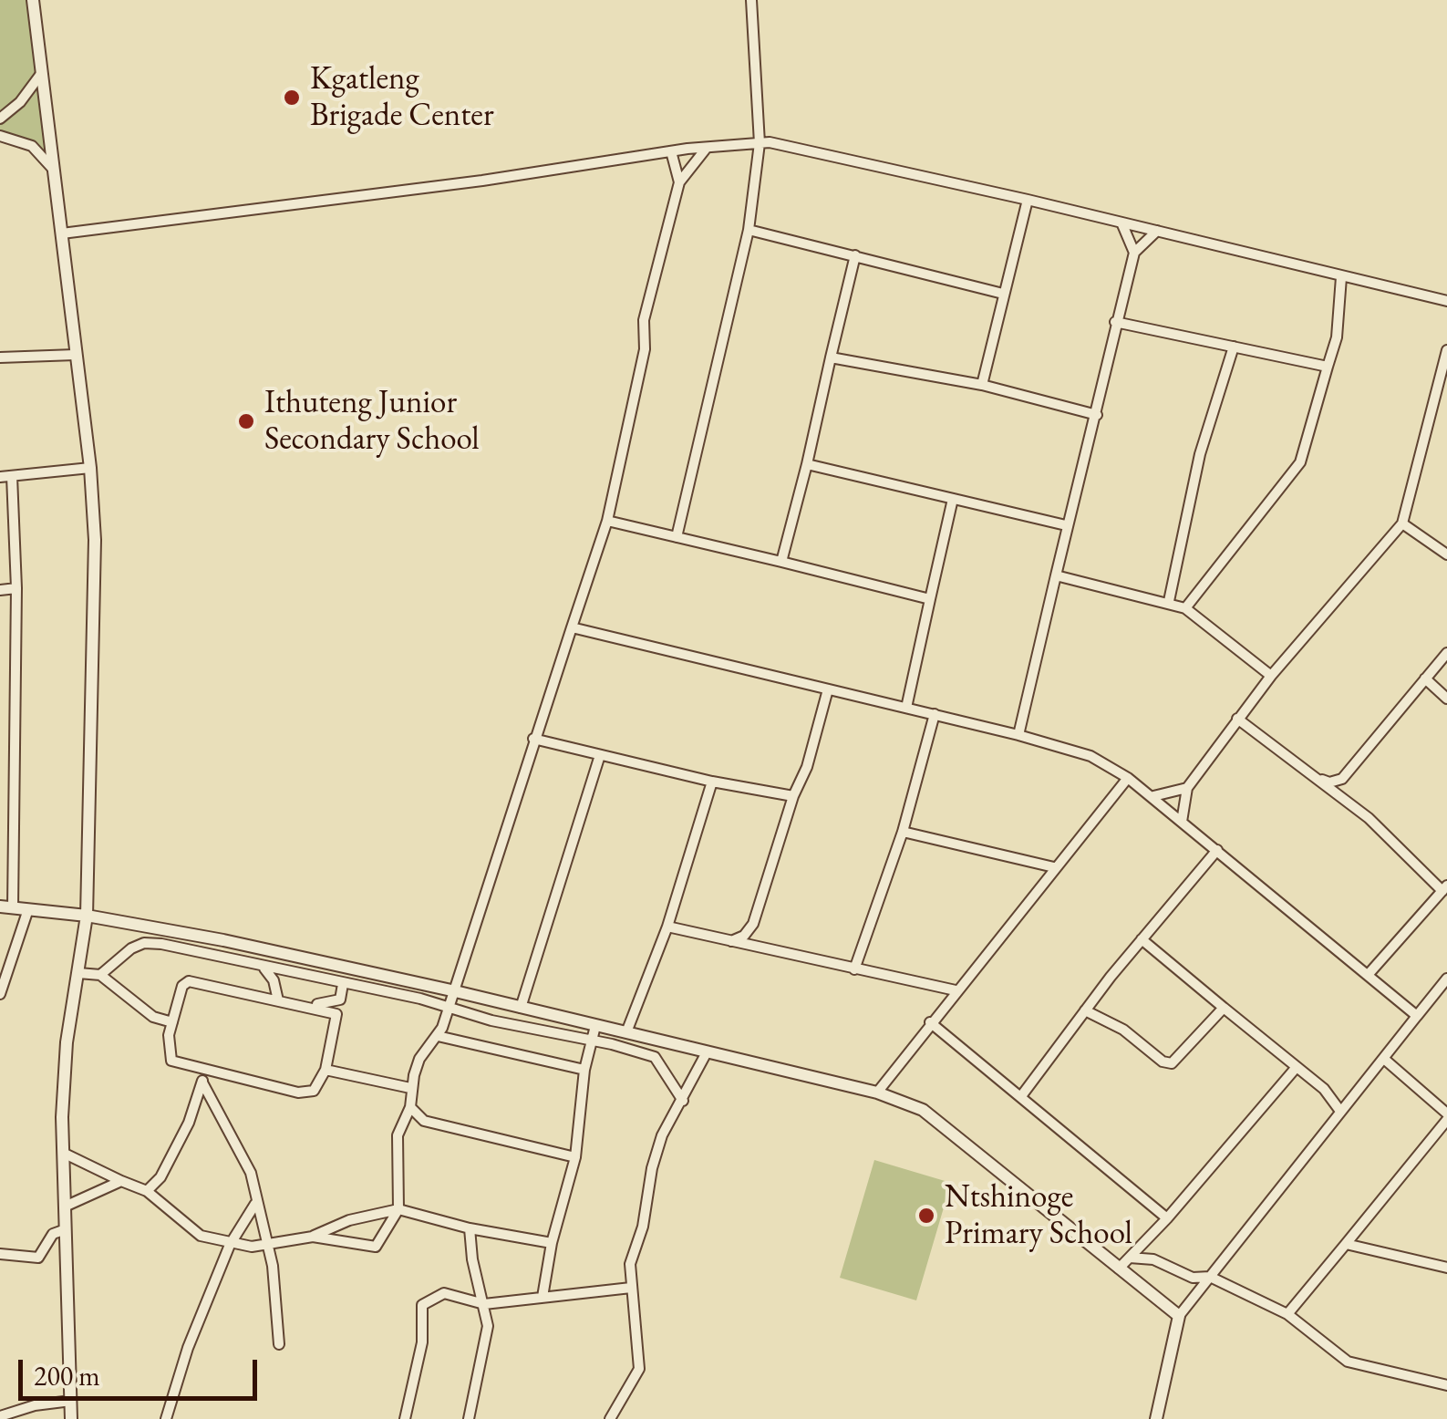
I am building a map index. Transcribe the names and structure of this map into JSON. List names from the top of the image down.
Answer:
{
  "places": ["Kgatleng Brigade Center", "Ithuteng Junior Secondary School", "Ntshinoge Primary School"],
  "scale_bar": "200 m"
}
